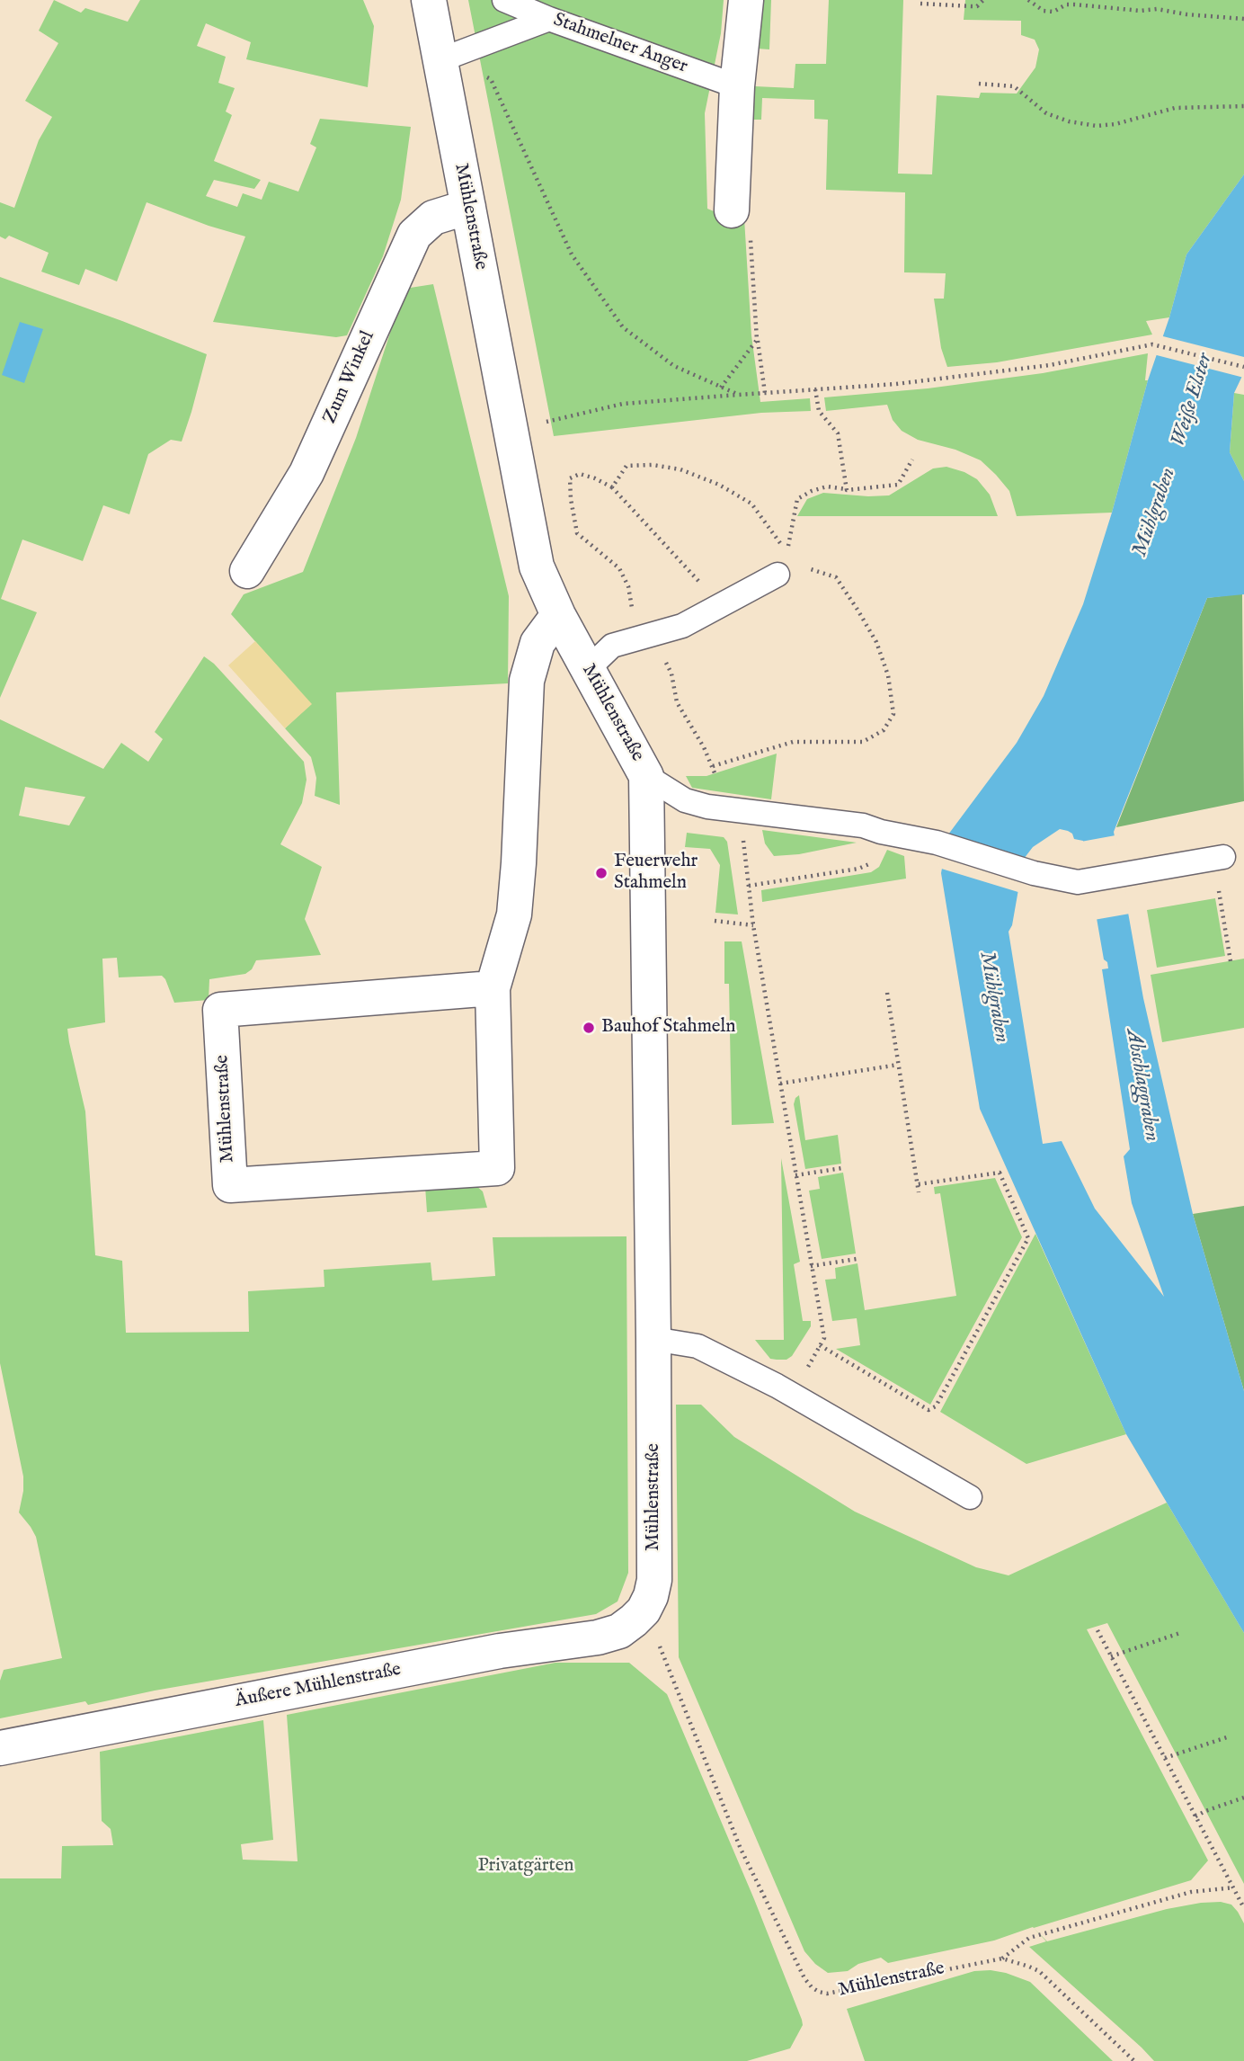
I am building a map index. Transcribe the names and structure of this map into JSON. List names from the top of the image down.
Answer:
{
  "streets": {
    "street": ["Mühlenstraße", "Zum Winkel", "Äußere Mühlenstraße"],
    "lane": ["Stahmelner Anger"]
  },
  "crossings": [
    ["Mühlenstraße", "Zum Winkel"],
    ["Mühlenstraße", "Äußere Mühlenstraße"]
  ],
  "water": ["Weiße Elster", "Mühlgraben", "Abschlaggraben"],
  "parks": ["Privatgärten"],
  "places": ["Feuerwehr Stahmeln", "Bauhof Stahmeln"]
}
